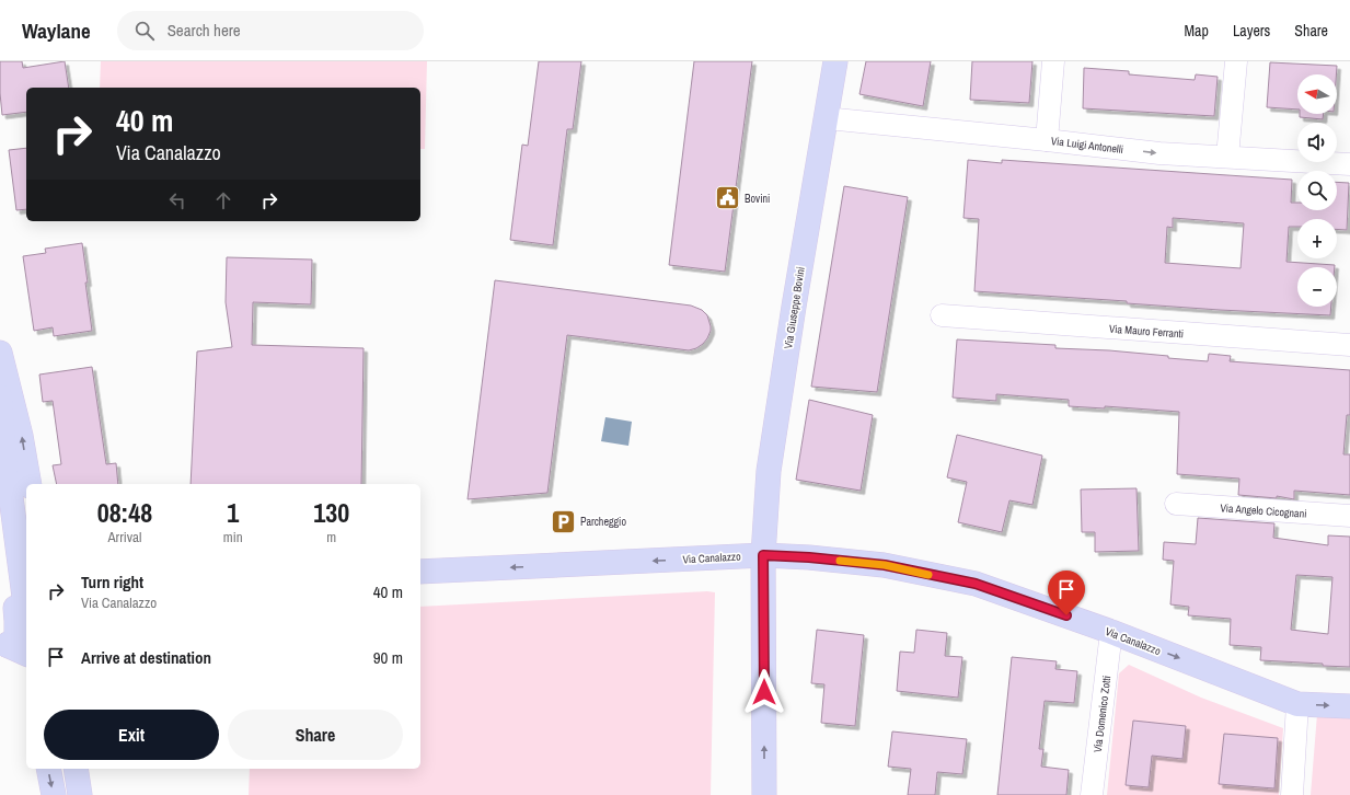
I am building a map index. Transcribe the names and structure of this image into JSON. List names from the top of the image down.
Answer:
{
  "streets": {
    "street": [
      "Via Luigi Antonelli",
      "Via Giuseppe Bovini",
      "Via Mauro Ferranti",
      "Via Angelo Cicognani",
      "Via Canalazzo",
      "Via Domenico Zotti"
    ]
  },
  "crossings": [
    ["Via Luigi Antonelli", "Via Giuseppe Bovini"],
    ["Via Giuseppe Bovini", "Via Canalazzo"],
    ["Via Canalazzo", "Via Domenico Zotti"]
  ],
  "places": {
    "public building": ["Bovini"],
    "parking": ["Parcheggio"]
  },
  "north": "left",
  "page": {
    "header": "Waylane",
    "search": "Search here",
    "nav": ["Map", "Layers", "Share"],
    "map_buttons": ["+", "−"],
    "turn": ["40 m", "Via Canalazzo"],
    "eta": [
      "08:48",
      "Arrival",
      "1",
      "min",
      "130",
      "m"
    ],
    "list": [
      {
        "name": "Turn right",
        "note": "Via Canalazzo",
        "value": "40 m"
      },
      {
        "name": "Arrive at destination",
        "value": "90 m"
      }
    ],
    "buttons": ["Exit", "Share"]
  }
}
